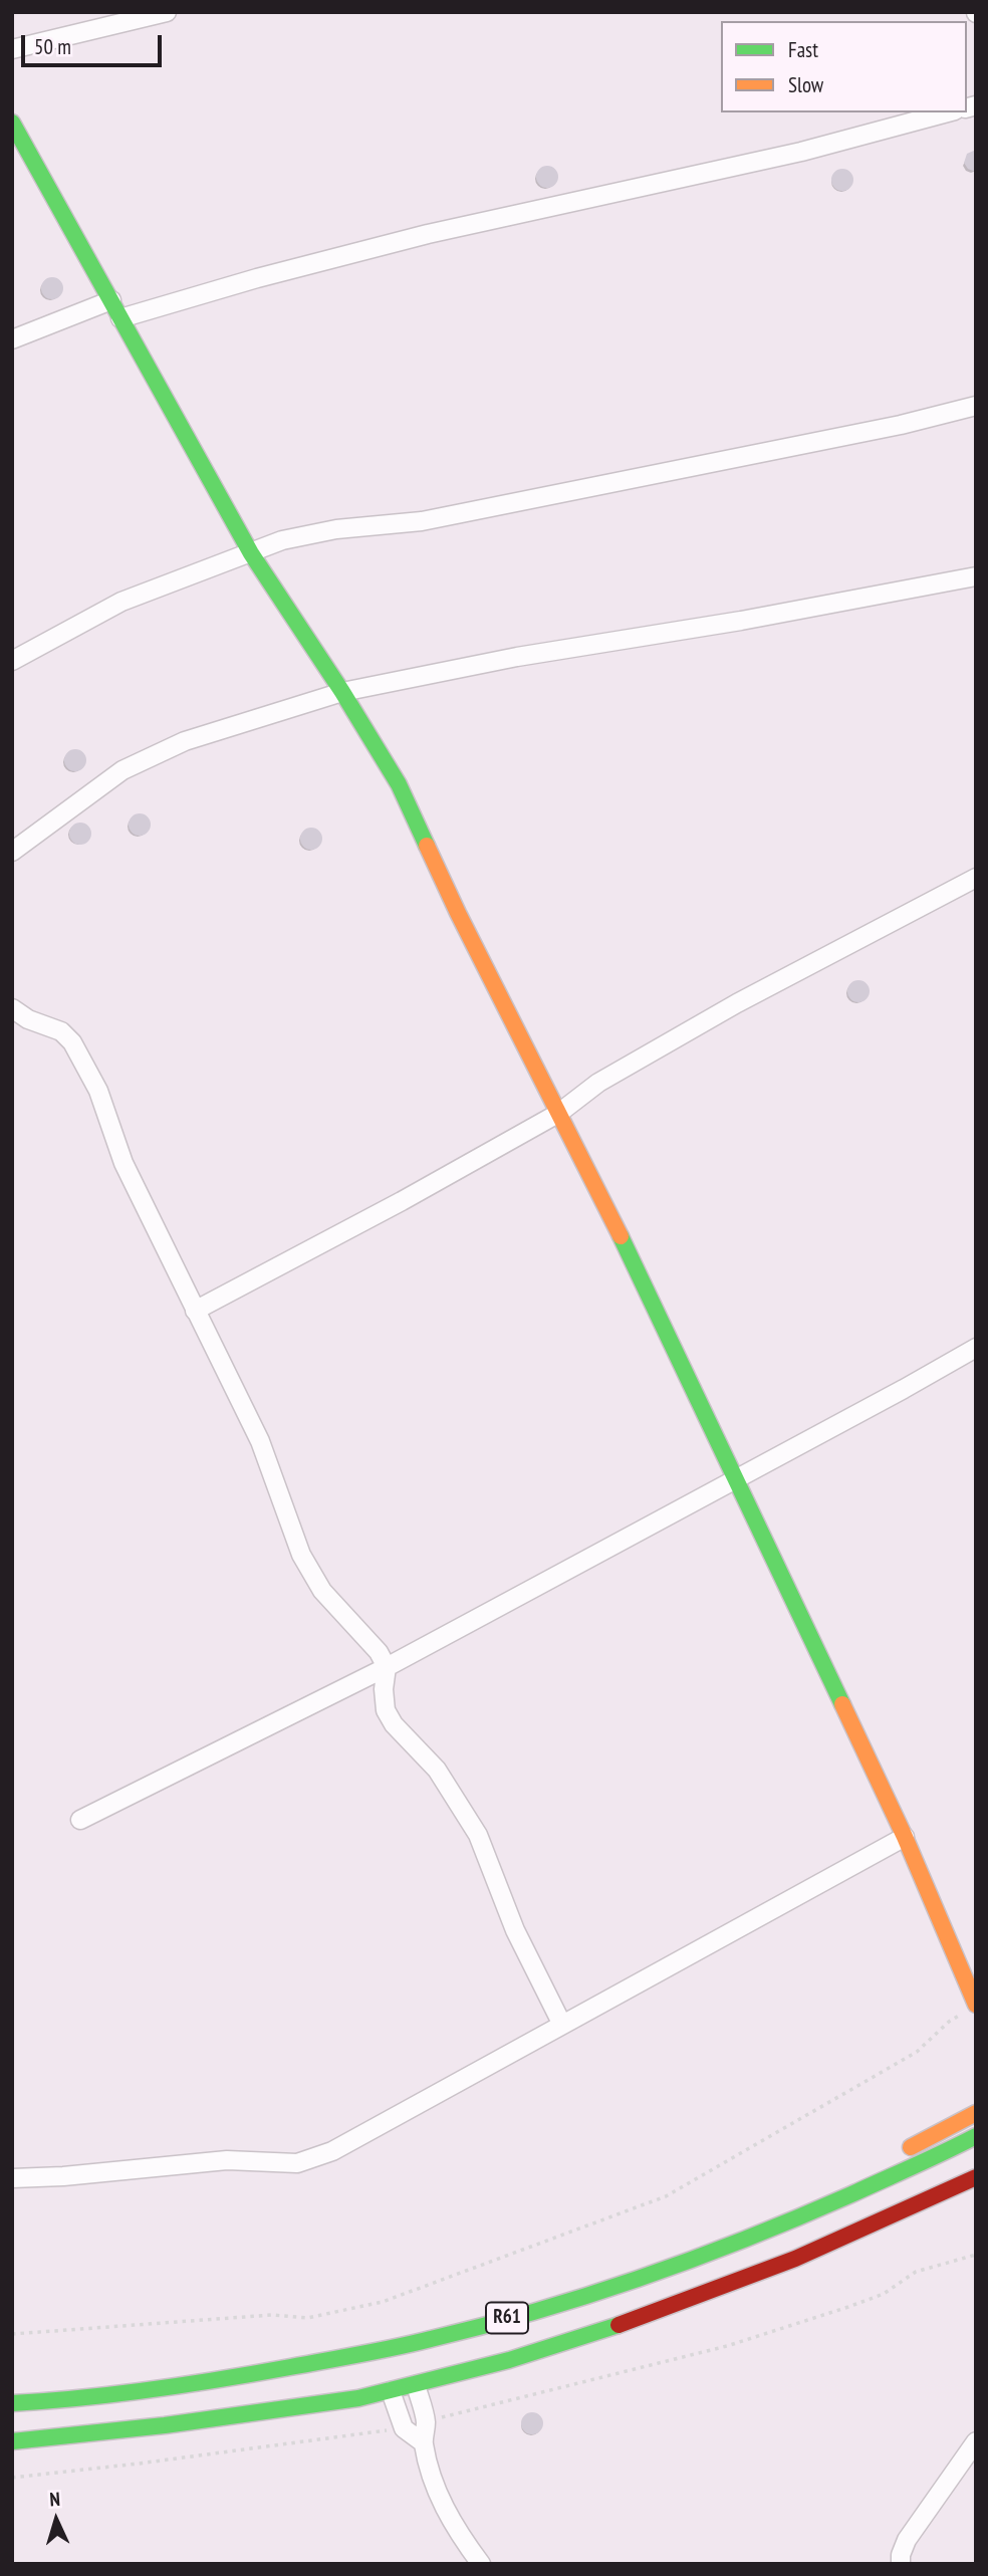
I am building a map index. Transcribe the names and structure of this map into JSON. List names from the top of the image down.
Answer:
{
  "streets": {
    "main road": ["R61"]
  },
  "legend": ["Fast", "Slow"],
  "scale_bar": "50 m",
  "north": "top"
}
